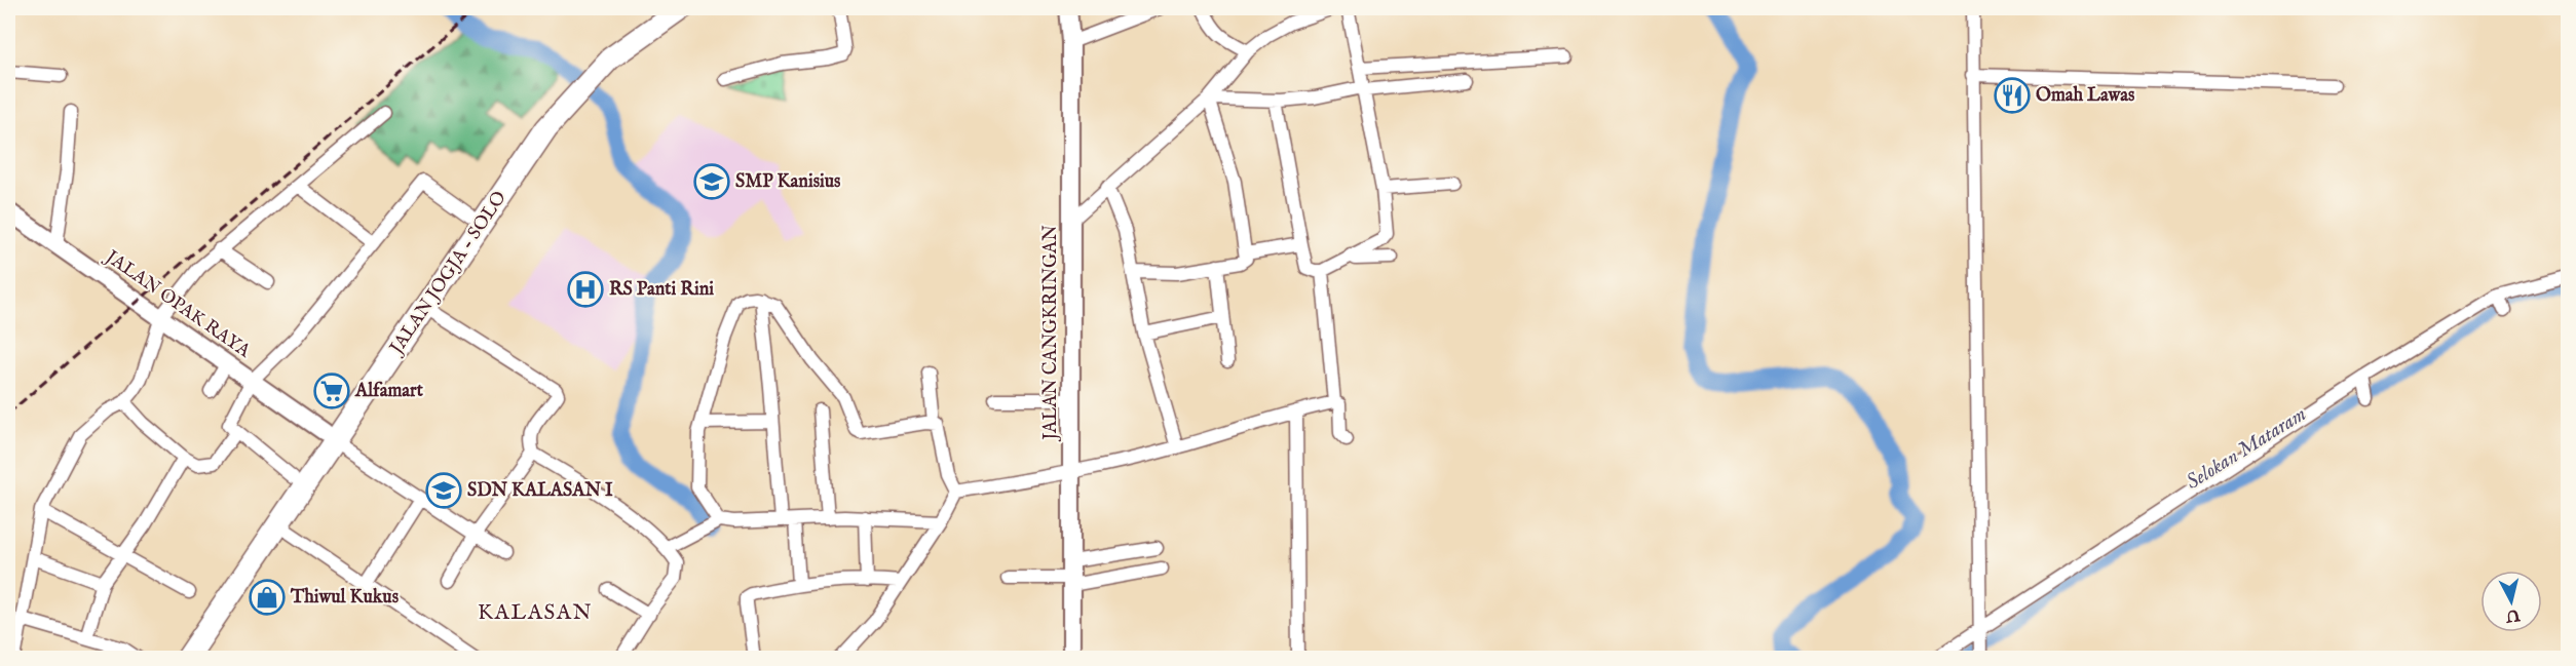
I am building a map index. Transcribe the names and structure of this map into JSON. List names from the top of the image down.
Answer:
{
  "streets": {
    "highway": ["JALAN JOGJA - SOLO"],
    "main road": ["JALAN OPAK RAYA", "JALAN CANGKRINGAN"]
  },
  "crossings": [
    ["JALAN JOGJA - SOLO", "JALAN OPAK RAYA"]
  ],
  "districts": ["KALASAN"],
  "water": ["Selokan Mataram"],
  "places": {
    "restaurant": ["Omah Lawas"],
    "school or university": ["SMP Kanisius", "SDN KALASAN I"],
    "hospital": ["RS Panti Rini"],
    "supermarket": ["Alfamart"],
    "shop": ["Thiwul Kukus"]
  },
  "north": "bottom"
}
